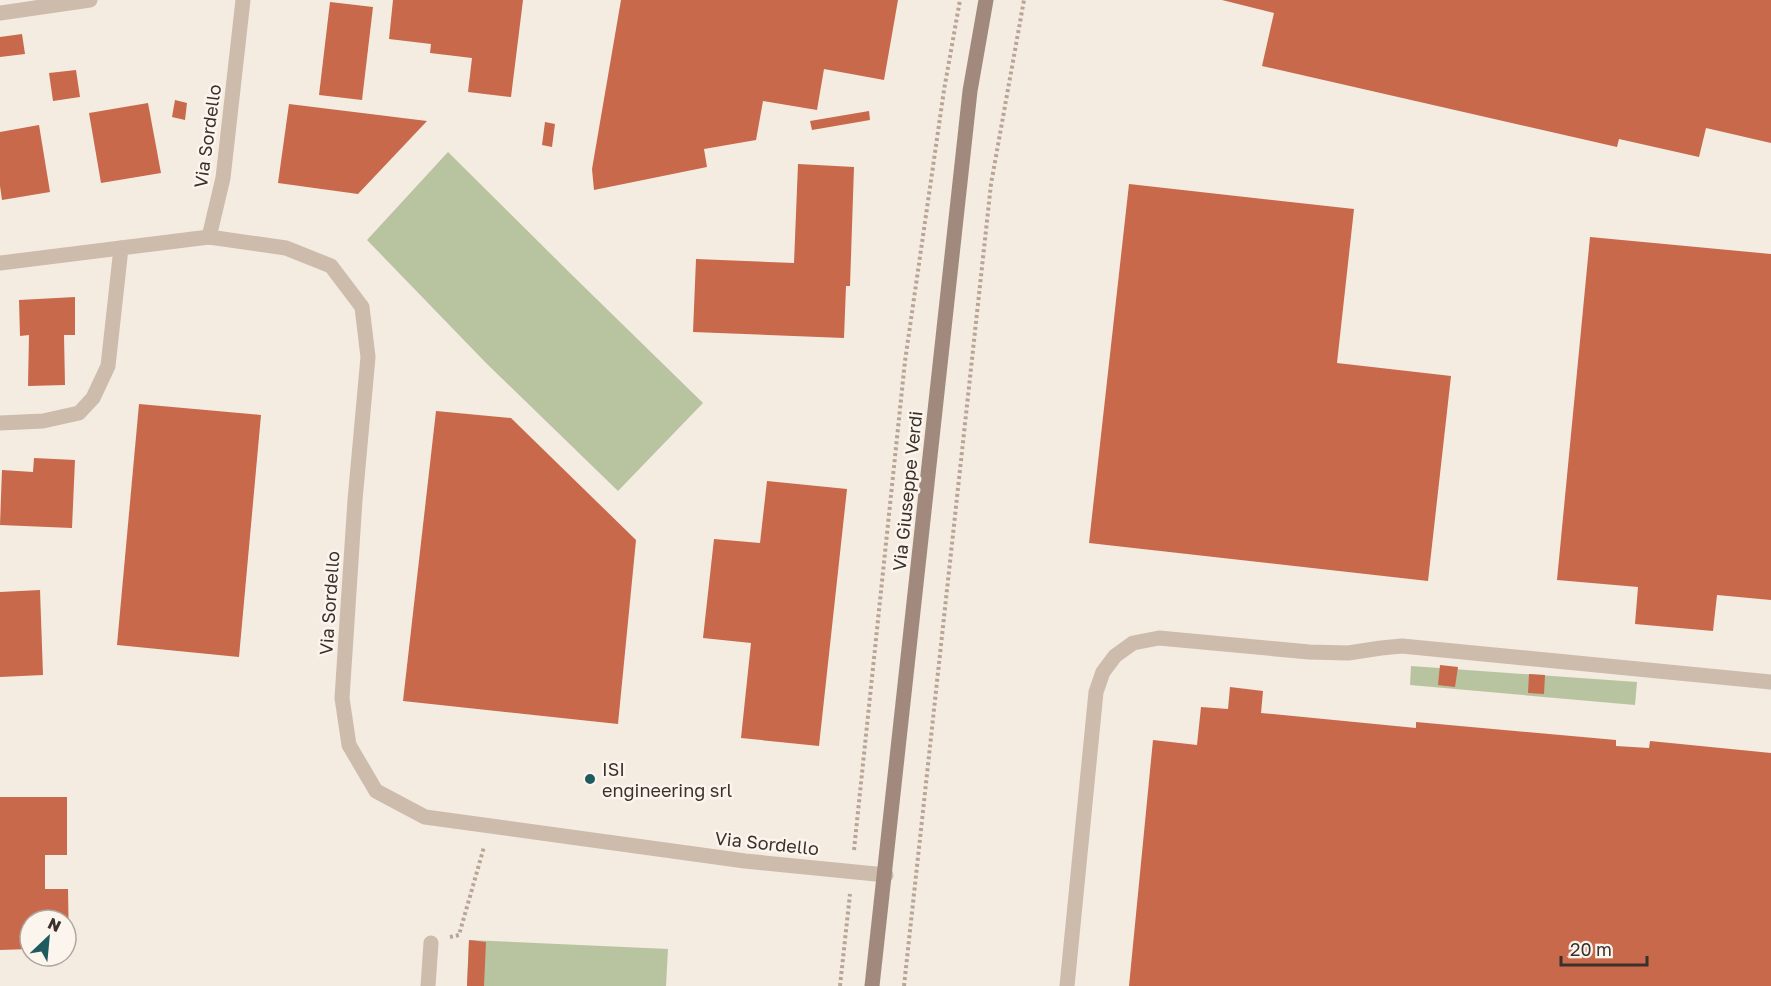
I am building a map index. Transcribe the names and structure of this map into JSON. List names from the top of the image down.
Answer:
{
  "streets": {
    "main road": ["Via Giuseppe Verdi"],
    "lane": ["Via Sordello"]
  },
  "crossings": [
    ["Via Sordello", "Via Giuseppe Verdi"]
  ],
  "places": ["ISI engineering srl"],
  "scale_bar": "20 m",
  "north": "top right"
}
